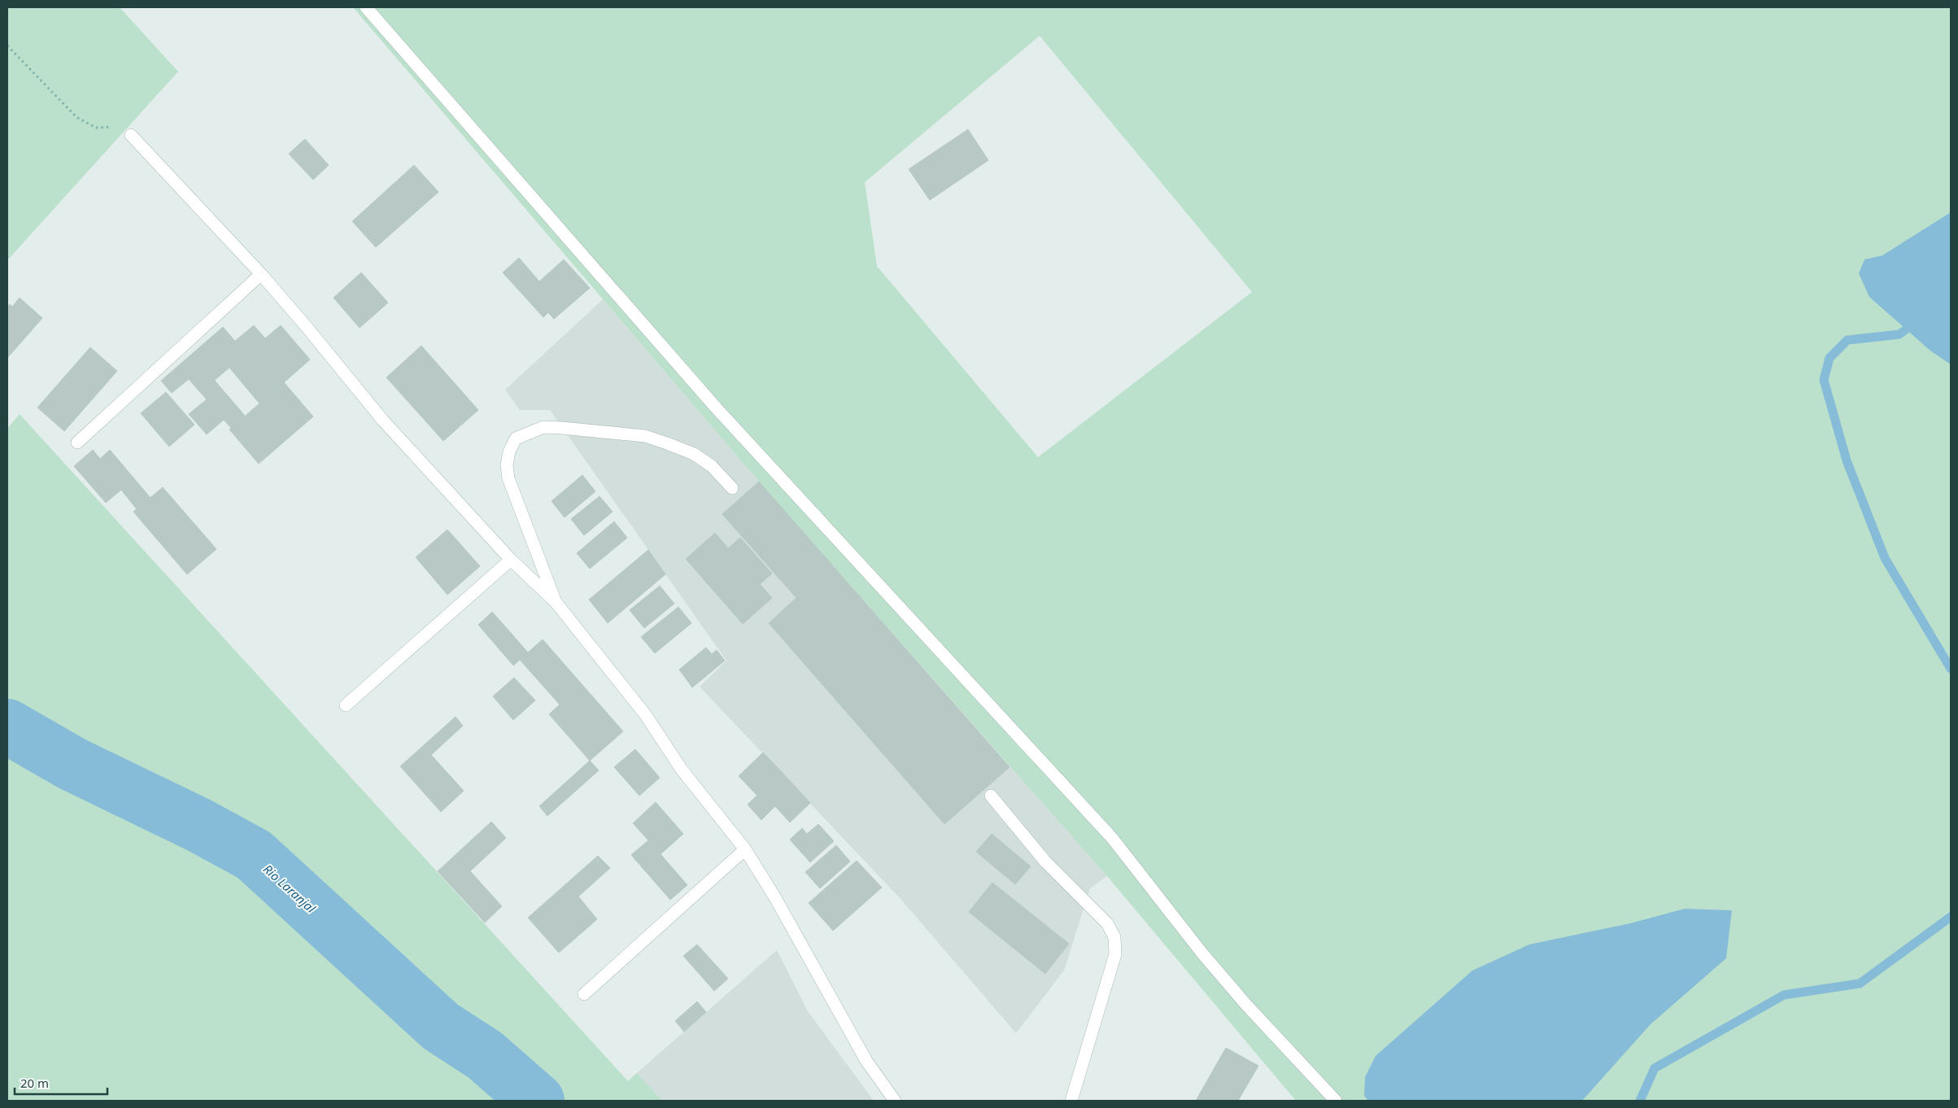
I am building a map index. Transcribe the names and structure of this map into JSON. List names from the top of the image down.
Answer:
{
  "water": ["Rio Laranjal"],
  "scale_bar": "20 m"
}
